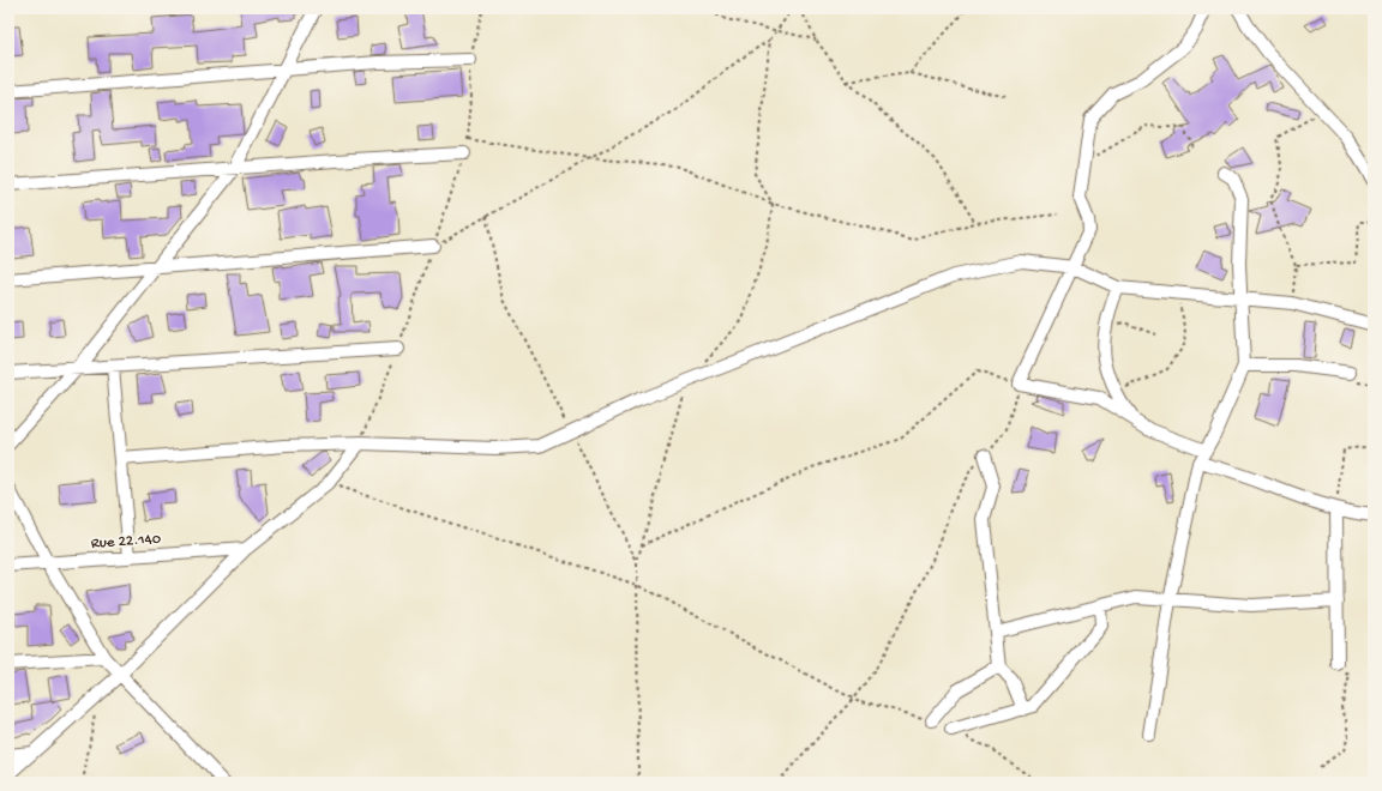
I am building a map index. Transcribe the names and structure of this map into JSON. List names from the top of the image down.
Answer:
{
  "streets": {
    "street": ["Rue 22.140"]
  }
}
